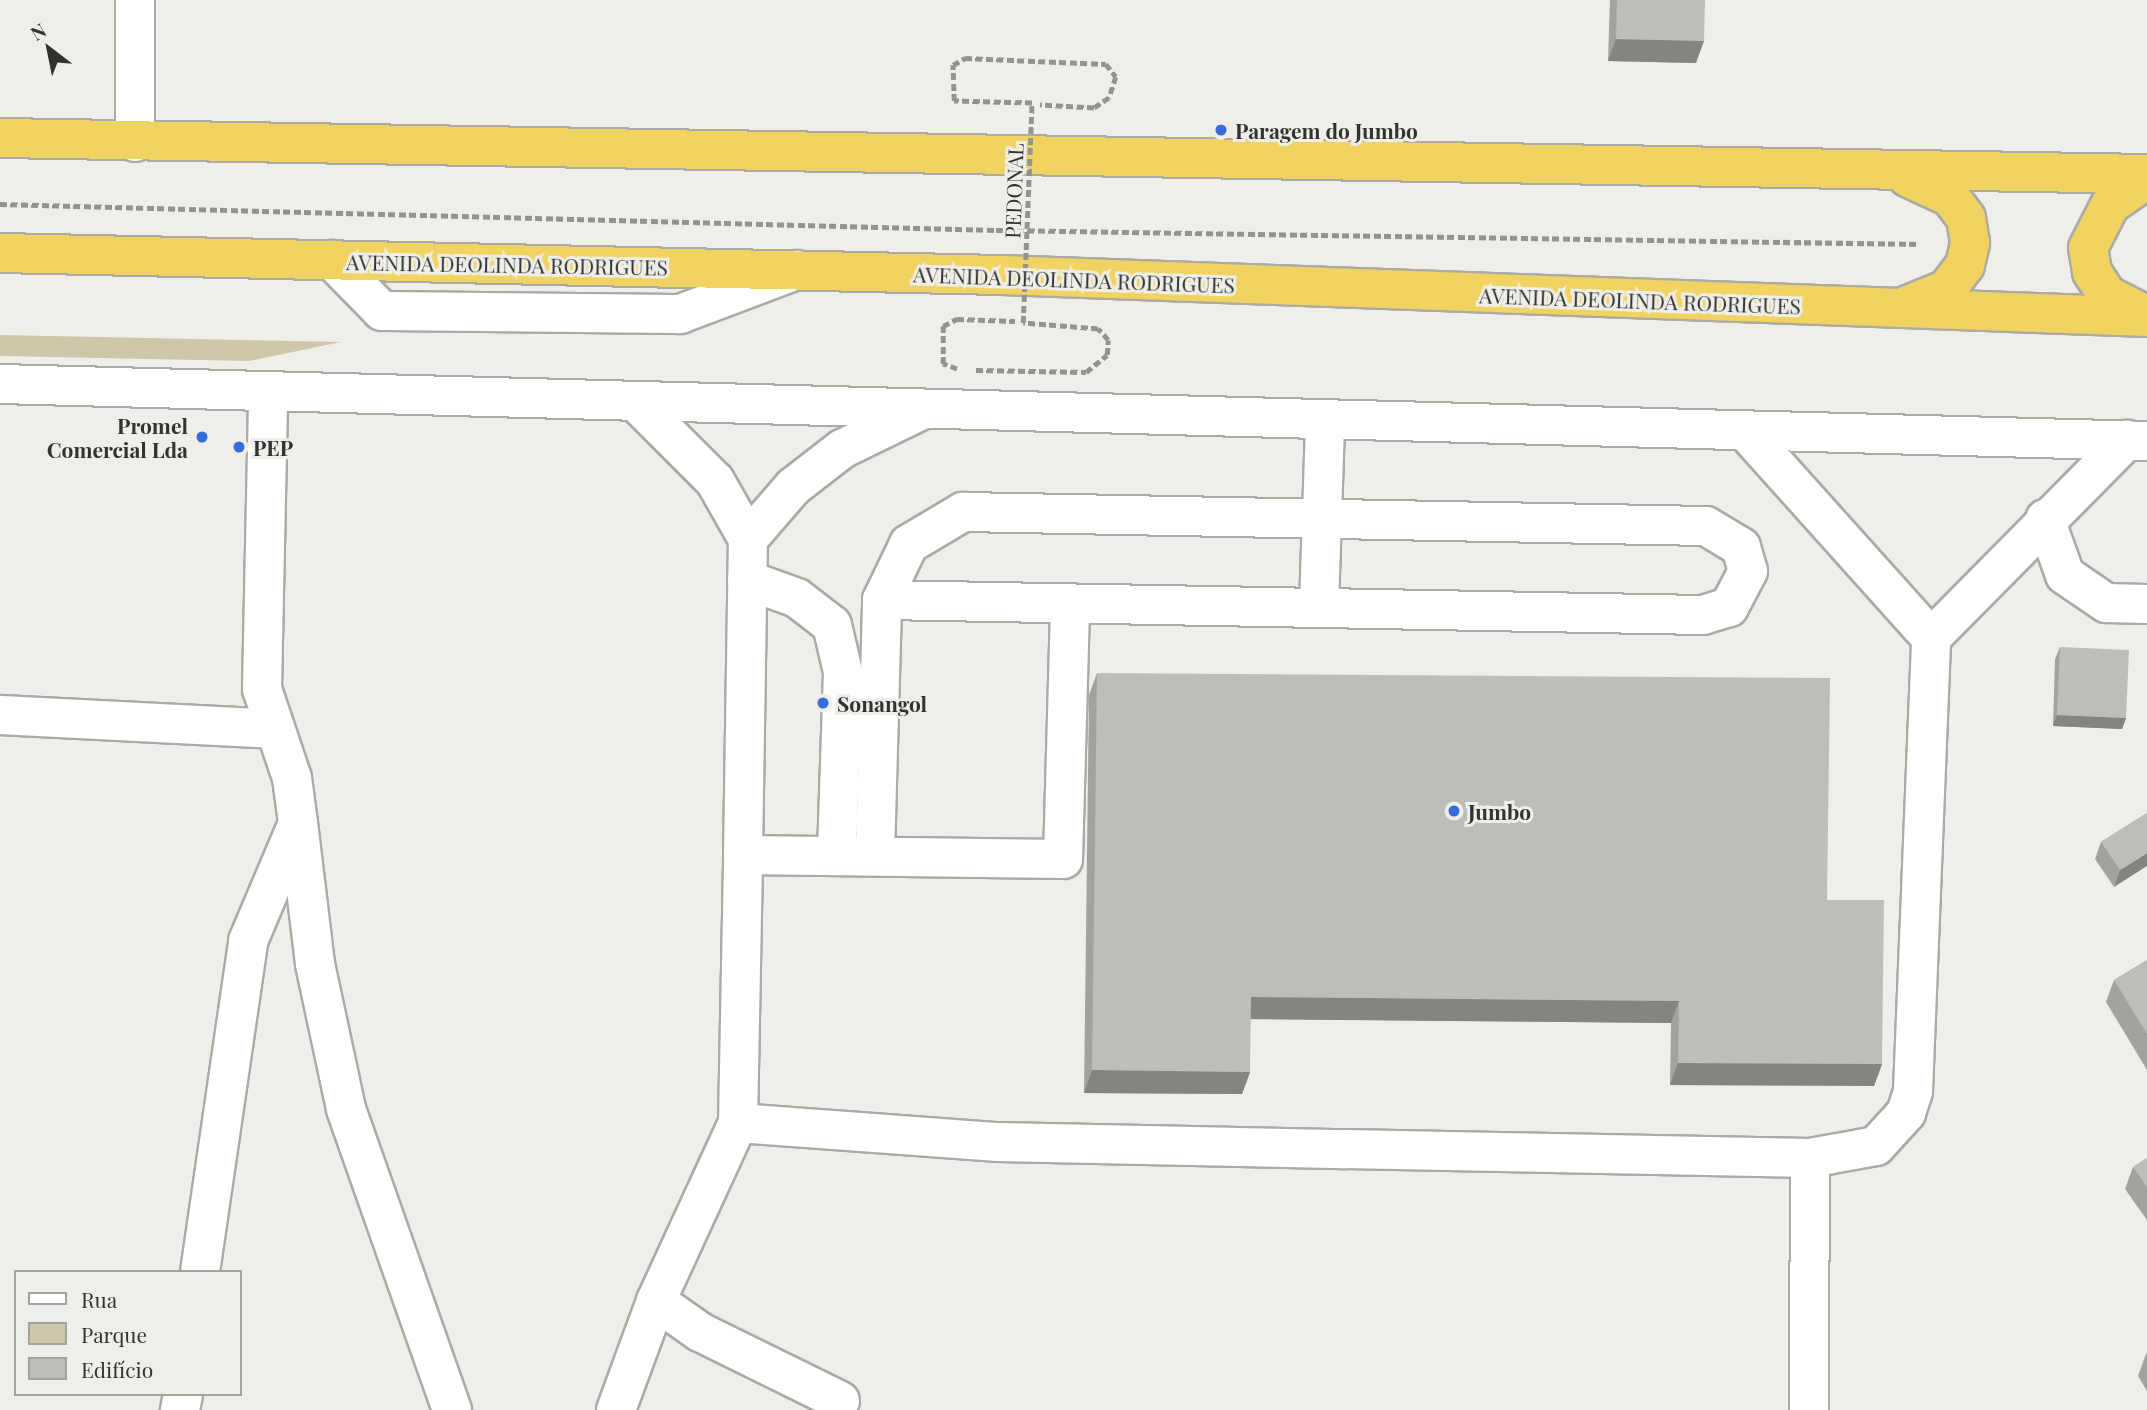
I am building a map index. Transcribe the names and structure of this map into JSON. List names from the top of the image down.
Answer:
{
  "streets": {
    "highway": ["AVENIDA DEOLINDA RODRIGUES"],
    "path": ["PEDONAL"]
  },
  "places": [
    "Paragem do Jumbo",
    "Promel Comercial Lda",
    "PEP",
    "Sonangol",
    "Jumbo"
  ],
  "legend": ["Rua", "Parque", "Edifício"],
  "north": "top left"
}
